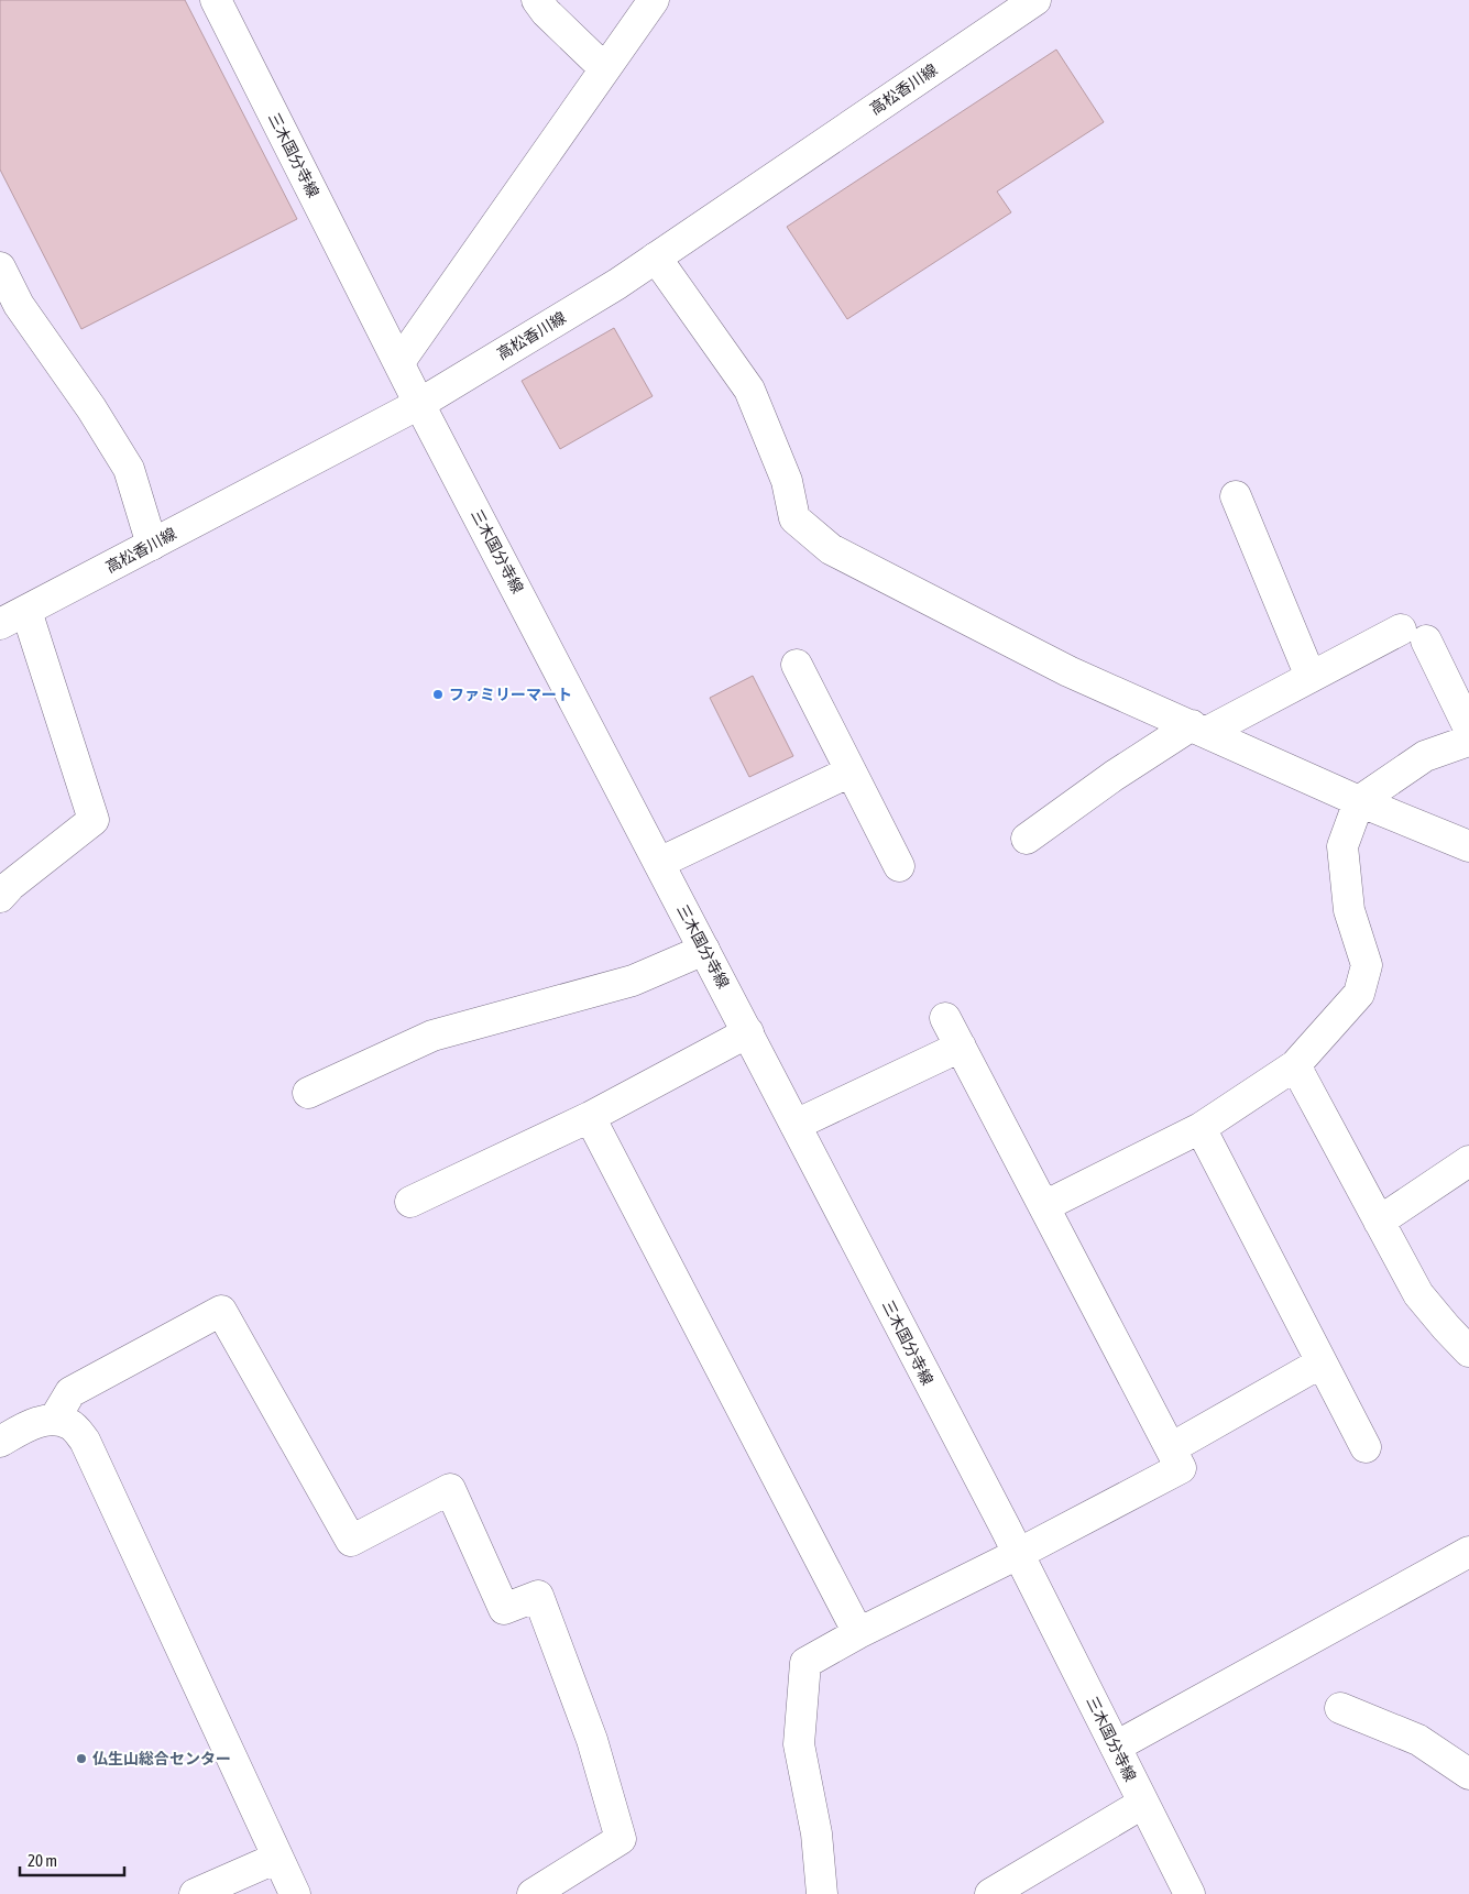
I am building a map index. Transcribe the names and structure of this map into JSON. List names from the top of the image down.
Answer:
{
  "streets": {
    "street": ["高松香川線", "三木国分寺線"]
  },
  "crossings": [
    ["高松香川線", "三木国分寺線"]
  ],
  "places": ["ファミリーマート", "仏生山総合センター"],
  "scale_bar": "20 m"
}
